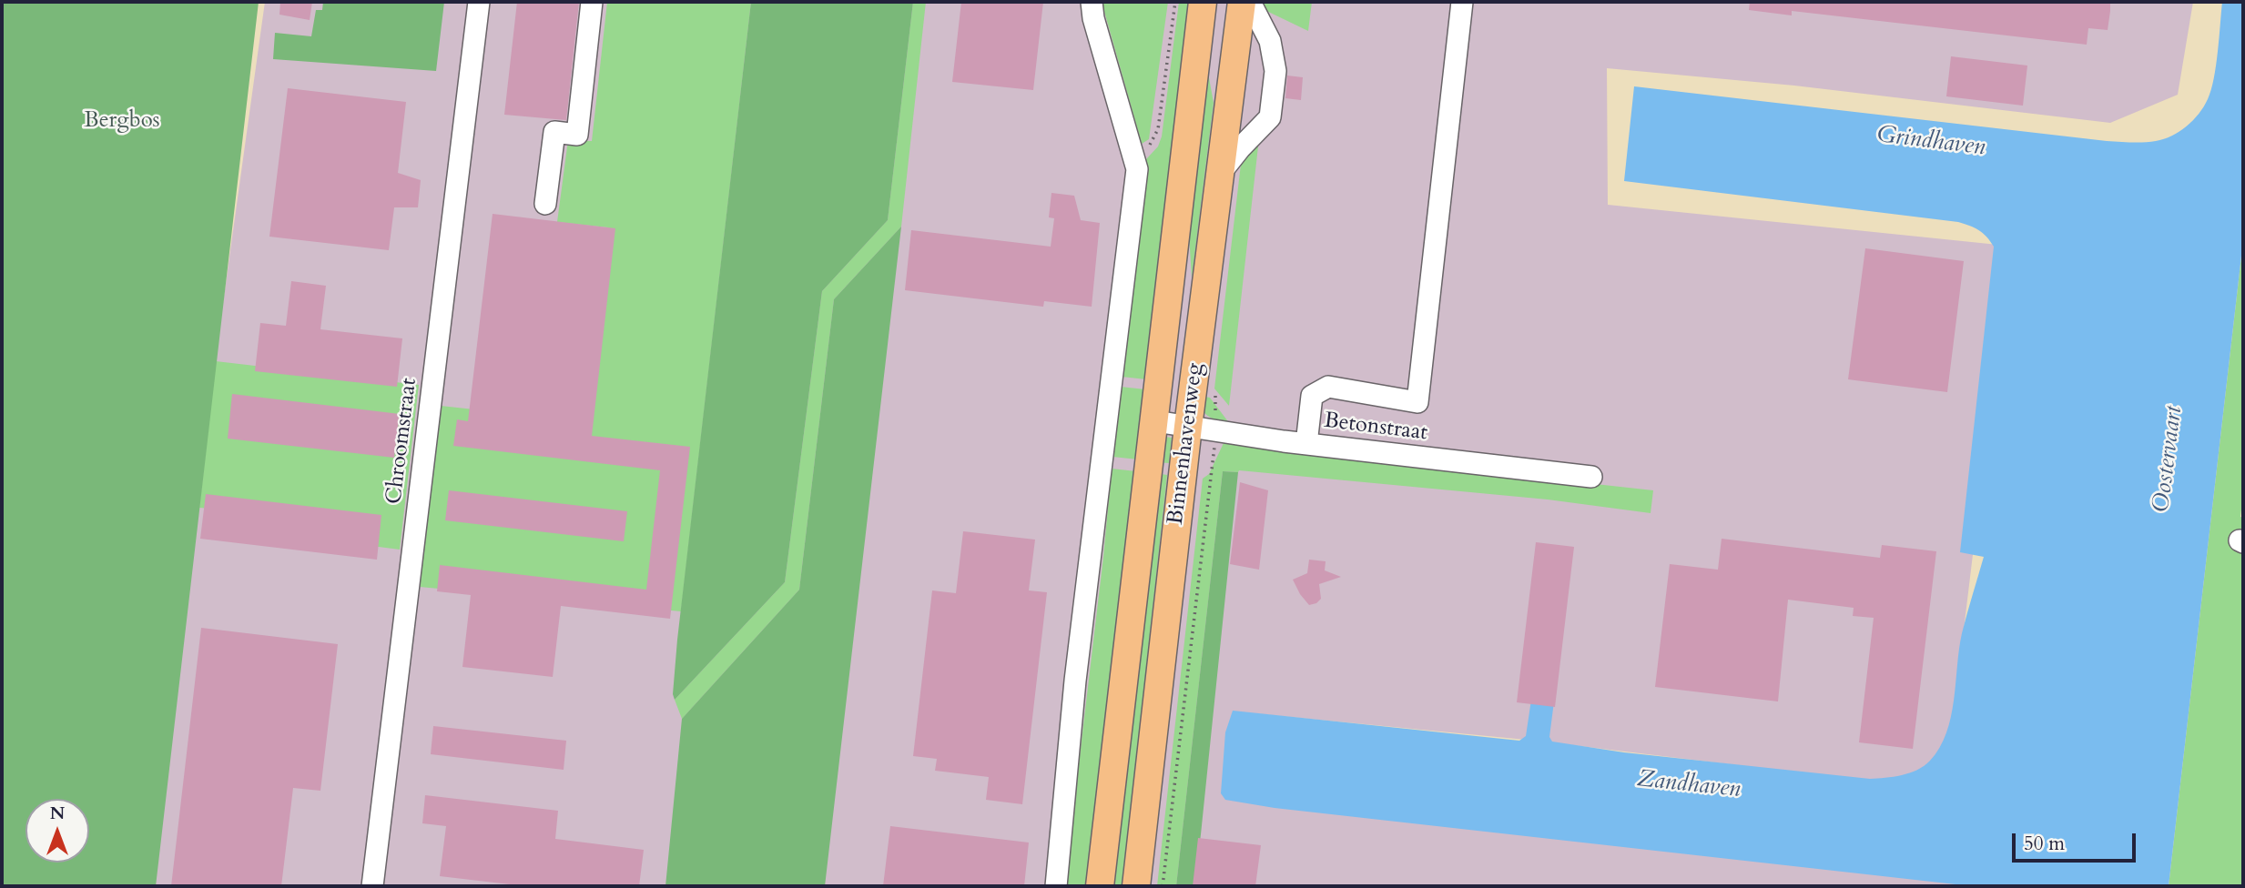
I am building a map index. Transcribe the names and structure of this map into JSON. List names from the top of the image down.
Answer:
{
  "streets": {
    "main road": ["Binnenhavenweg"],
    "street": ["Betonstraat", "Chroomstraat"]
  },
  "crossings": [
    ["Betonstraat", "Binnenhavenweg"]
  ],
  "water": ["Grindhaven", "Oostervaart", "Zandhaven"],
  "parks": ["Bergbos"],
  "scale_bar": "50 m",
  "north": "top"
}
